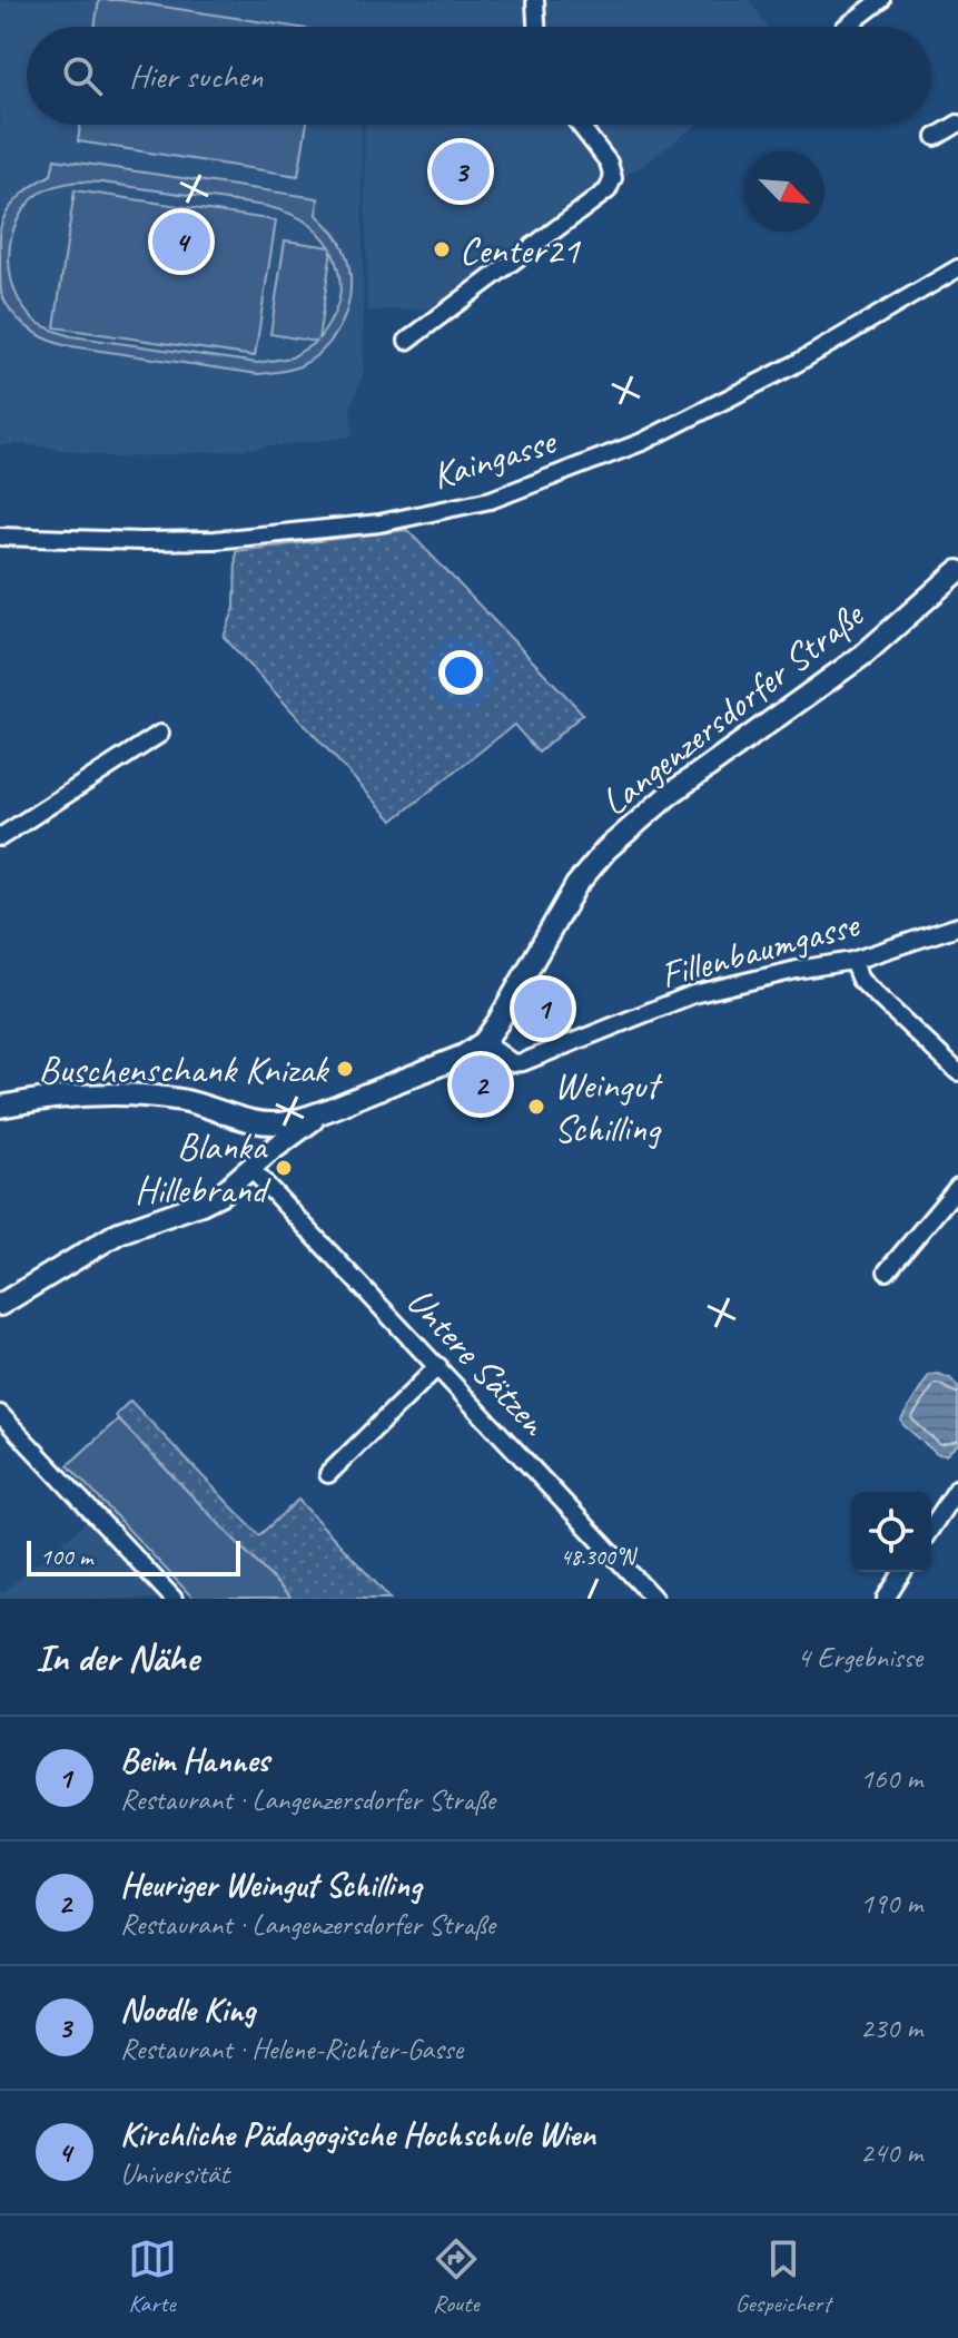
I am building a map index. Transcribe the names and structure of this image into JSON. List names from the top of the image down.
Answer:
{
  "streets": {
    "main road": ["Langenzersdorfer Straße"],
    "street": ["Kaingasse", "Fillenbaumgasse", "Untere Sätzen"]
  },
  "crossings": [
    ["Langenzersdorfer Straße", "Fillenbaumgasse"],
    ["Langenzersdorfer Straße", "Untere Sätzen"]
  ],
  "places": [
    "Center21",
    "Buschenschank Knizak",
    "Weingut Schilling",
    "Blanka Hillebrand"
  ],
  "scale_bar": "100 m",
  "north": "bottom right",
  "page": {
    "search": "Hier suchen",
    "pins": [
      "3",
      "4",
      "1",
      "2"
    ],
    "scale": "100 m",
    "heading": ["In der Nähe", "4 Ergebnisse"],
    "list": [
      {
        "mark": "1",
        "name": "Beim Hannes",
        "note": "Restaurant · Langenzersdorfer Straße",
        "value": "160 m"
      },
      {
        "mark": "2",
        "name": "Heuriger Weingut Schilling",
        "note": "Restaurant · Langenzersdorfer Straße",
        "value": "190 m"
      },
      {
        "mark": "3",
        "name": "Noodle King",
        "note": "Restaurant · Helene-Richter-Gasse",
        "value": "230 m"
      },
      {
        "mark": "4",
        "name": "Kirchliche Pädagogische Hochschule Wien",
        "note": "Universität",
        "value": "240 m"
      }
    ],
    "nav": ["Karte", "Route", "Gespeichert"]
  },
  "coordinates": ["48.300°N"]
}
